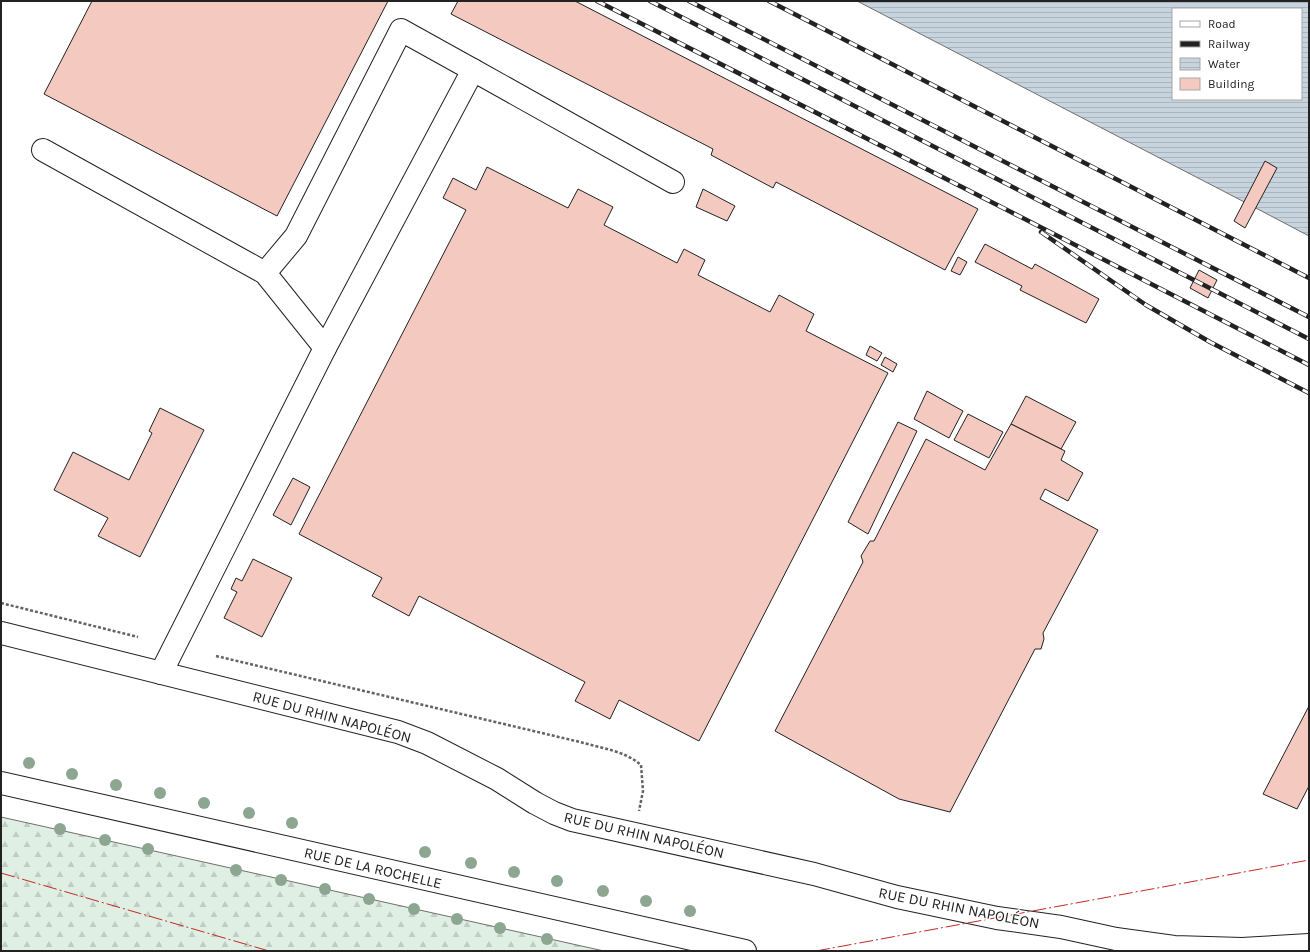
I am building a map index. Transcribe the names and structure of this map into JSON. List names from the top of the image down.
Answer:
{
  "streets": {
    "street": ["RUE DU RHIN NAPOLÉON", "RUE DE LA ROCHELLE"]
  },
  "legend": [
    "Road",
    "Railway",
    "Water",
    "Building"
  ]
}
